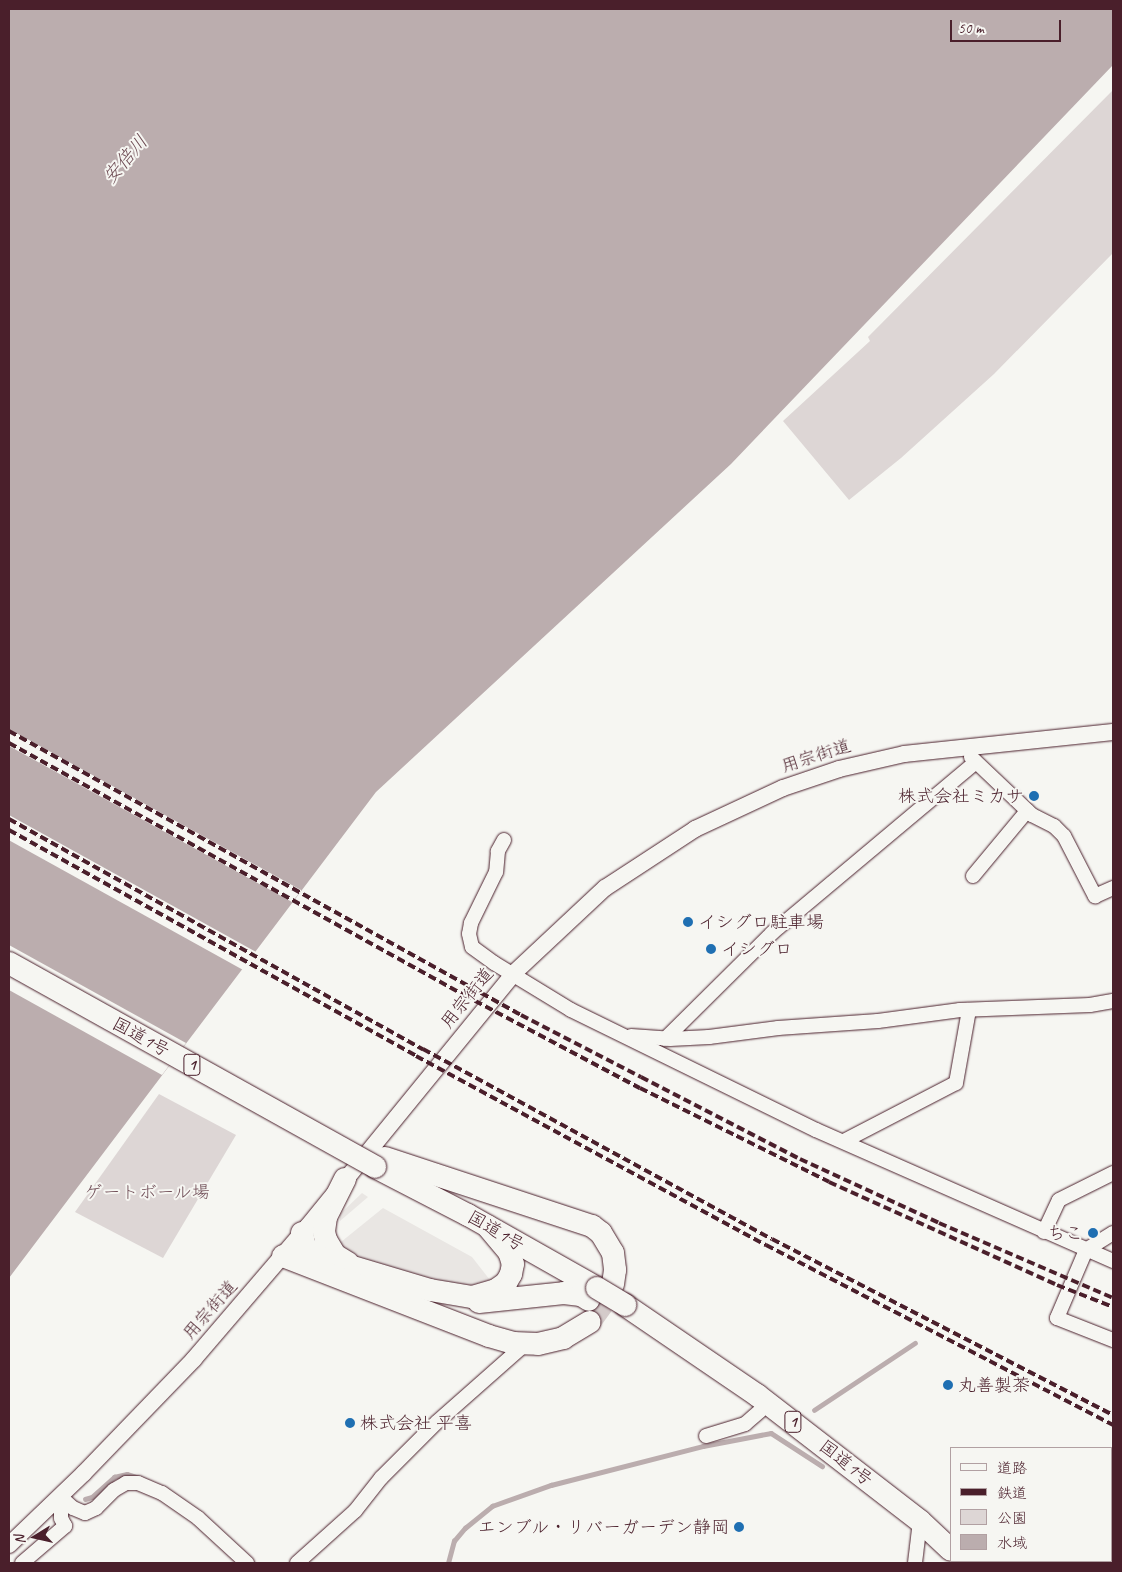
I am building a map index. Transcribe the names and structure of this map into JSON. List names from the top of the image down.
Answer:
{
  "streets": {
    "highway": ["国道1号", "1"],
    "street": ["用宗街道"]
  },
  "water": ["安倍川"],
  "parks": ["ゲートボール場"],
  "places": [
    "株式会社ミカサ",
    "イシグロ駐車場",
    "イシグロ",
    "ちこ",
    "丸善製茶",
    "株式会社 平喜",
    "エンブル・リバーガーデン静岡"
  ],
  "legend": [
    "道路",
    "鉄道",
    "公園",
    "水域"
  ],
  "scale_bar": "50 m",
  "north": "left"
}
